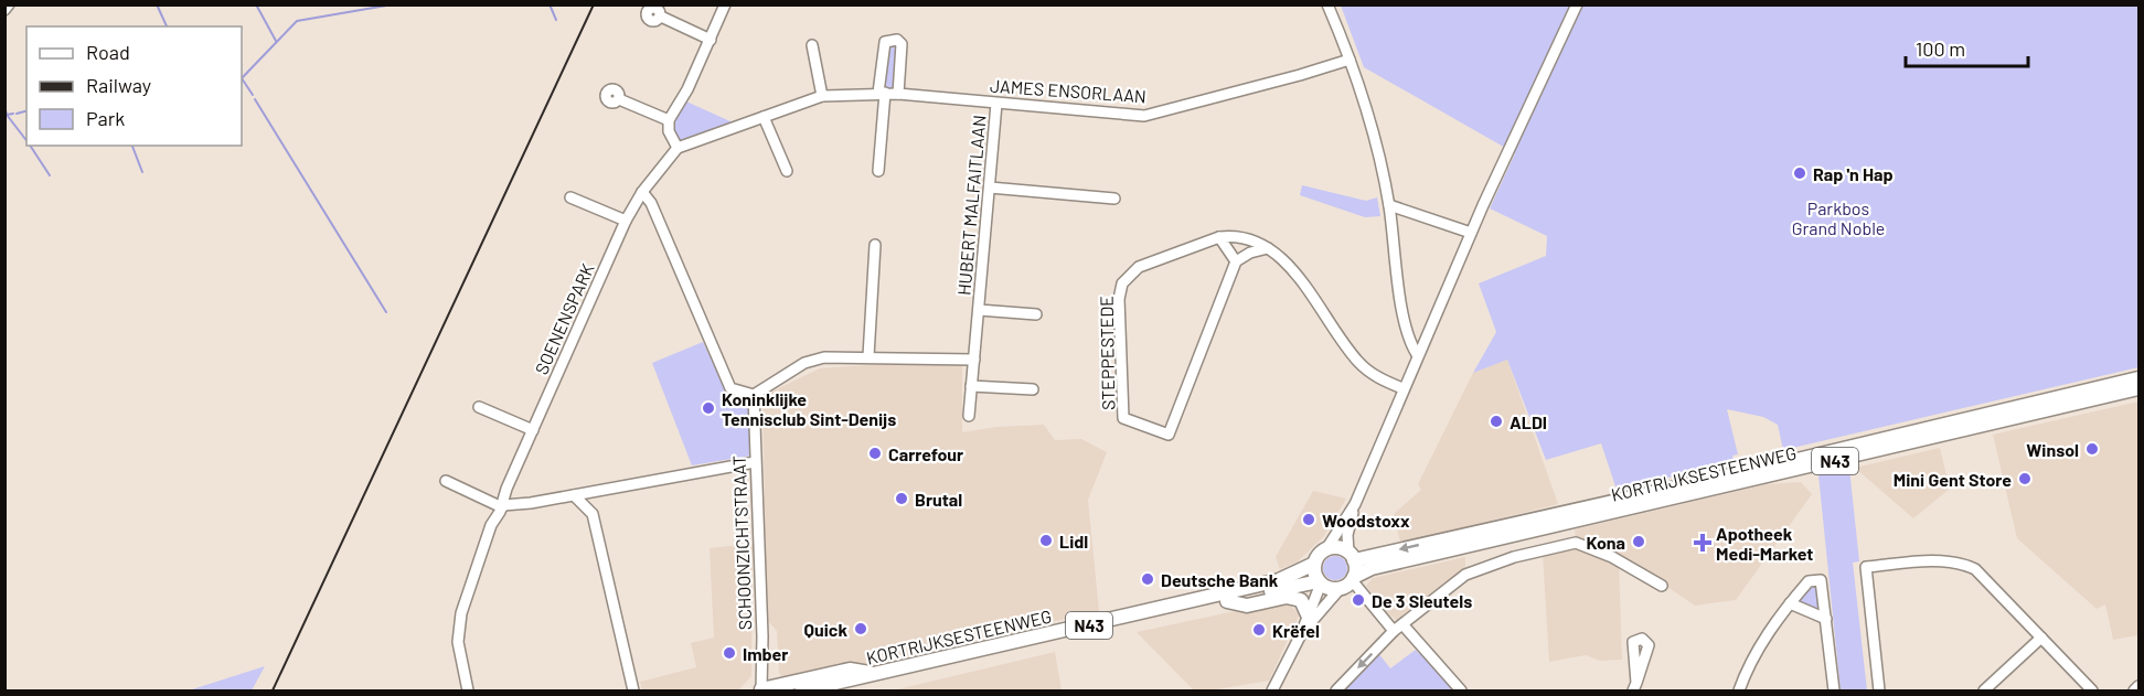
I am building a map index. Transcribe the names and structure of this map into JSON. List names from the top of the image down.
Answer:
{
  "streets": {
    "main road": ["N43", "KORTRIJKSESTEENWEG"],
    "street": [
      "JAMES ENSORLAAN",
      "HUBERT MALFAITLAAN",
      "SOENENSPARK",
      "STEPPESTEDE",
      "SCHOONZICHTSTRAAT"
    ]
  },
  "crossings": [
    ["JAMES ENSORLAAN", "HUBERT MALFAITLAAN"],
    ["JAMES ENSORLAAN", "SOENENSPARK"],
    ["N43", "KORTRIJKSESTEENWEG"],
    ["N43", "SCHOONZICHTSTRAAT"]
  ],
  "parks": ["Parkbos Grand Noble"],
  "places": {
    "other": [
      "Rap 'n Hap",
      "Koninklijke Tennisclub Sint-Denijs",
      "ALDI",
      "Winsol",
      "Carrefour",
      "Mini Gent Store",
      "Brutal",
      "Woodstoxx",
      "Lidl",
      "Kona",
      "Deutsche Bank",
      "De 3 Sleutels",
      "Quick",
      "Krëfel",
      "Imber"
    ],
    "health": ["Apotheek Medi-Market"]
  },
  "legend": ["Road", "Railway", "Park"],
  "scale_bar": "100 m"
}
